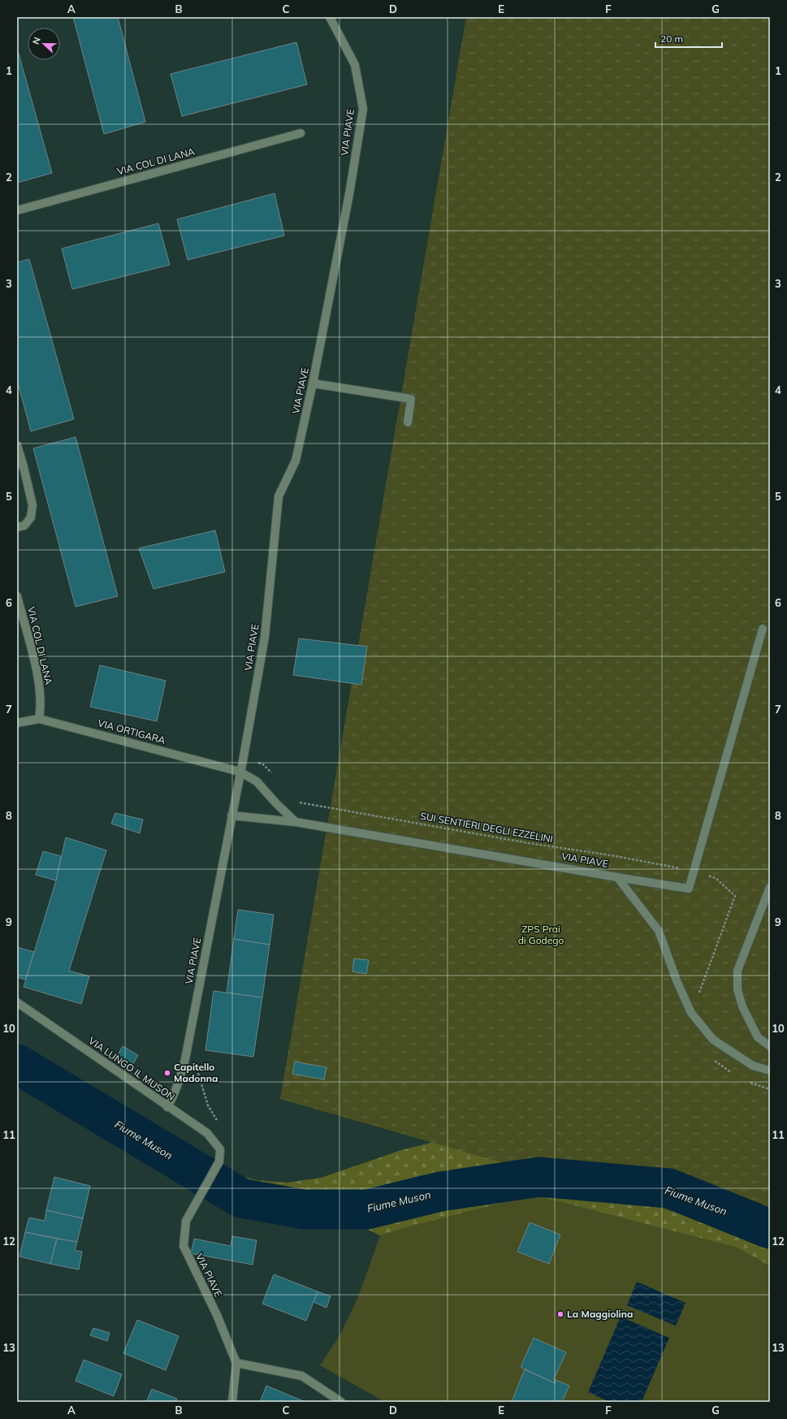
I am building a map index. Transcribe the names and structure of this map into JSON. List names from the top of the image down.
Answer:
{
  "streets": {
    "street": [
      "VIA PIAVE",
      "VIA COL DI LANA",
      "VIA ORTIGARA",
      "VIA LUNGO IL MUSON"
    ],
    "path": ["SUI SENTIERI DEGLI EZZELINI"]
  },
  "crossings": [
    ["VIA PIAVE", "VIA ORTIGARA"],
    ["VIA PIAVE", "VIA LUNGO IL MUSON"],
    ["VIA COL DI LANA", "VIA ORTIGARA"]
  ],
  "water": ["Fiume Muson"],
  "parks": ["ZPS Prai di Godego"],
  "places": ["Capitello Madonna", "La Maggiolina"],
  "scale_bar": "20 m",
  "north": "left",
  "grid": {
    "columns": [
      "A",
      "B",
      "C",
      "D",
      "E",
      "F",
      "G"
    ],
    "rows": [
      "1",
      "2",
      "3",
      "4",
      "5",
      "6",
      "7",
      "8",
      "9",
      "10",
      "11",
      "12",
      "13"
    ]
  }
}
